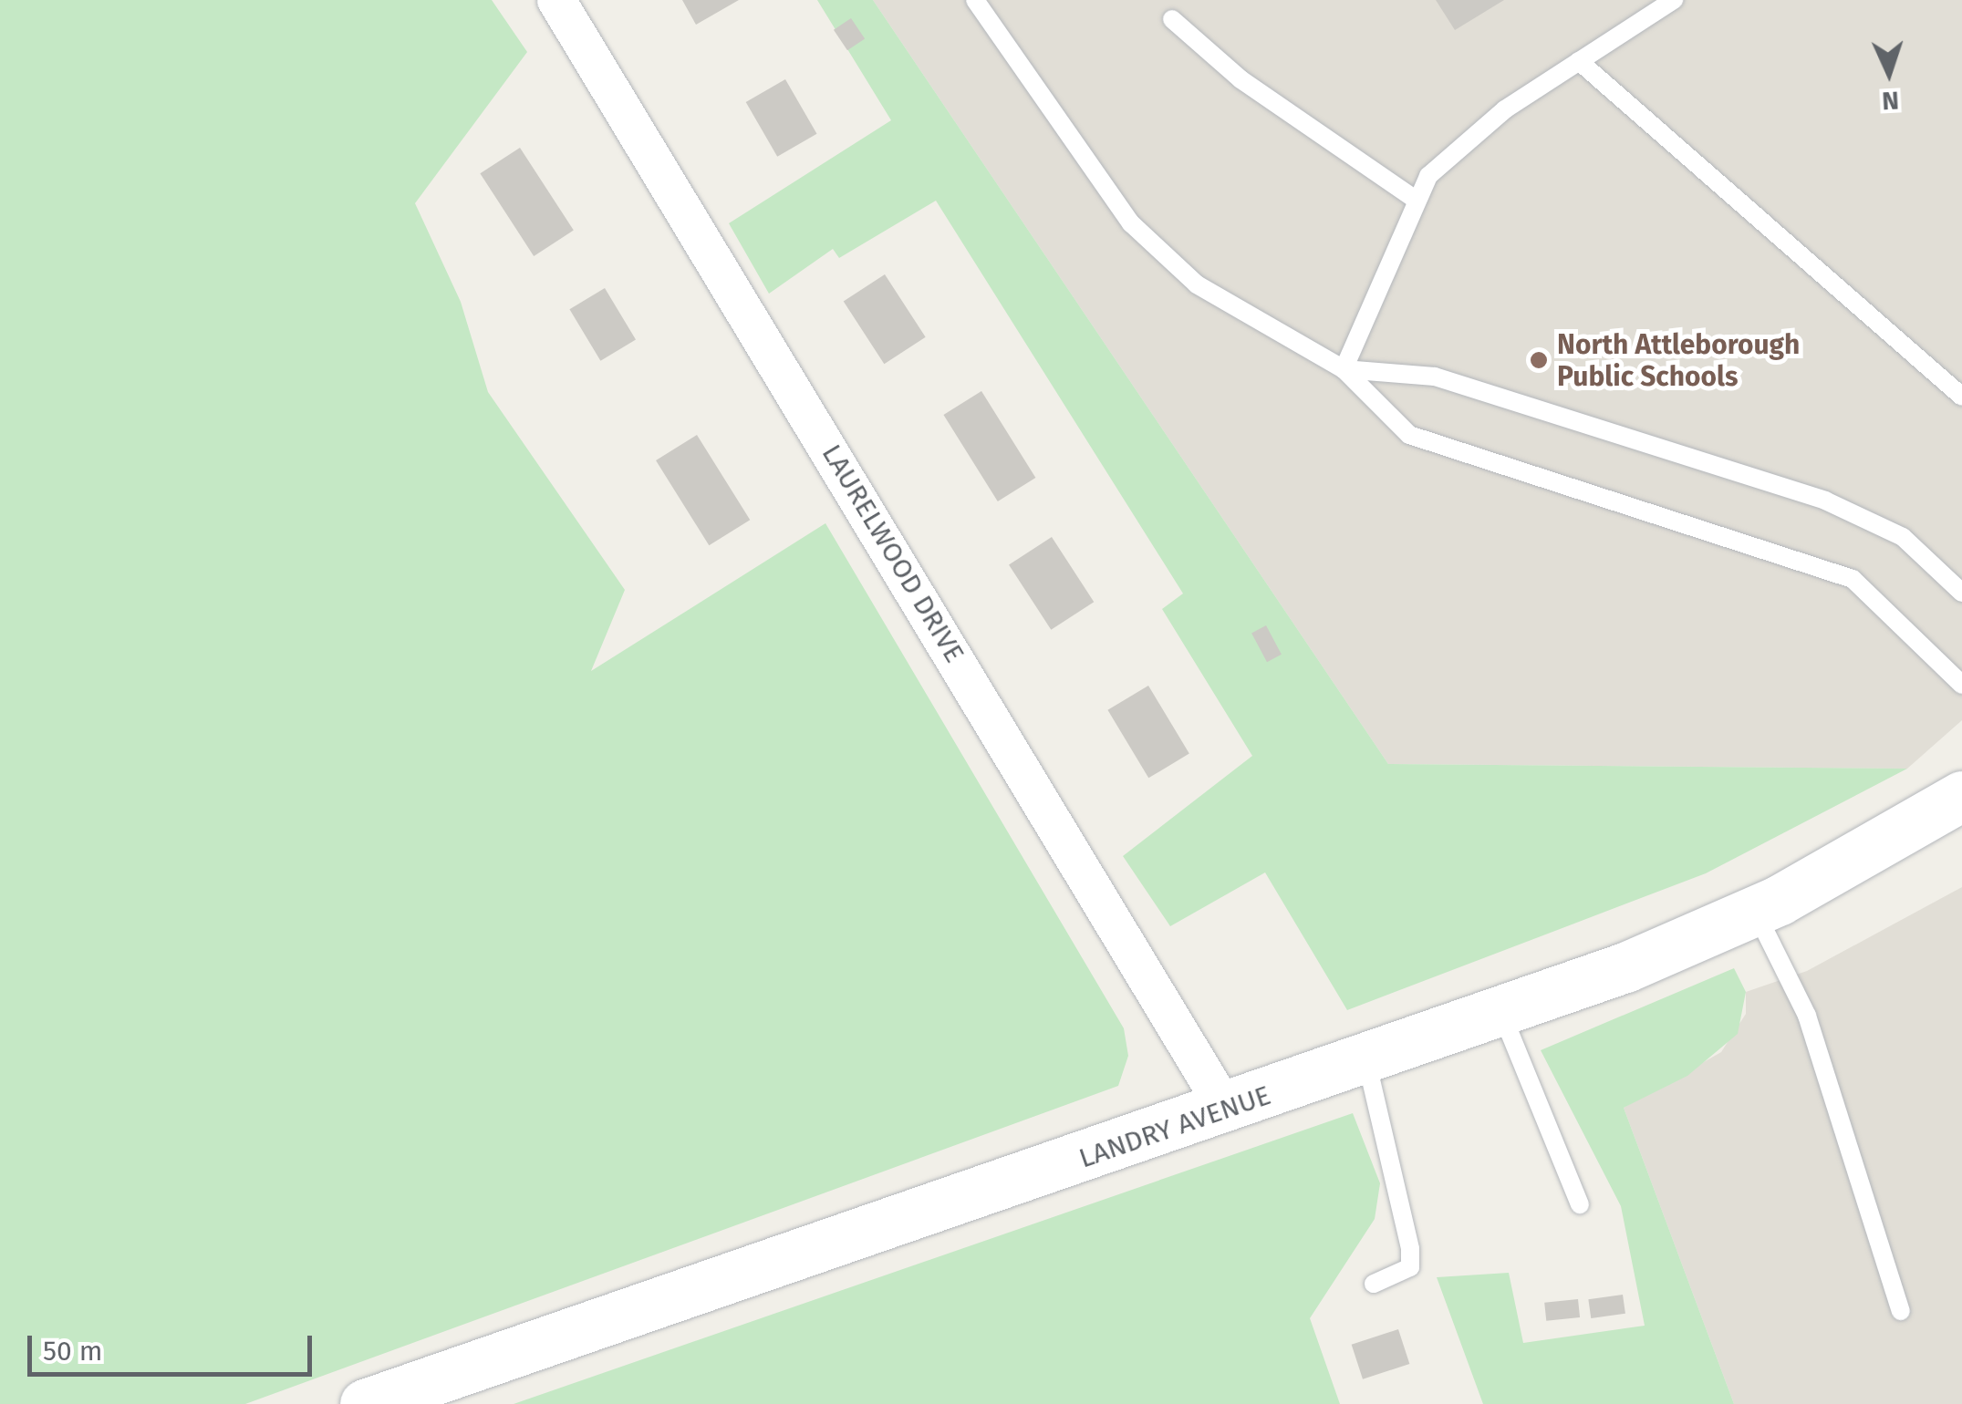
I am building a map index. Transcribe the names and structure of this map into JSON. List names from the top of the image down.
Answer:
{
  "streets": {
    "street": ["LAURELWOOD DRIVE", "LANDRY AVENUE"]
  },
  "crossings": [
    ["LAURELWOOD DRIVE", "LANDRY AVENUE"]
  ],
  "places": ["North Attleborough Public Schools"],
  "scale_bar": "50 m",
  "north": "bottom"
}
